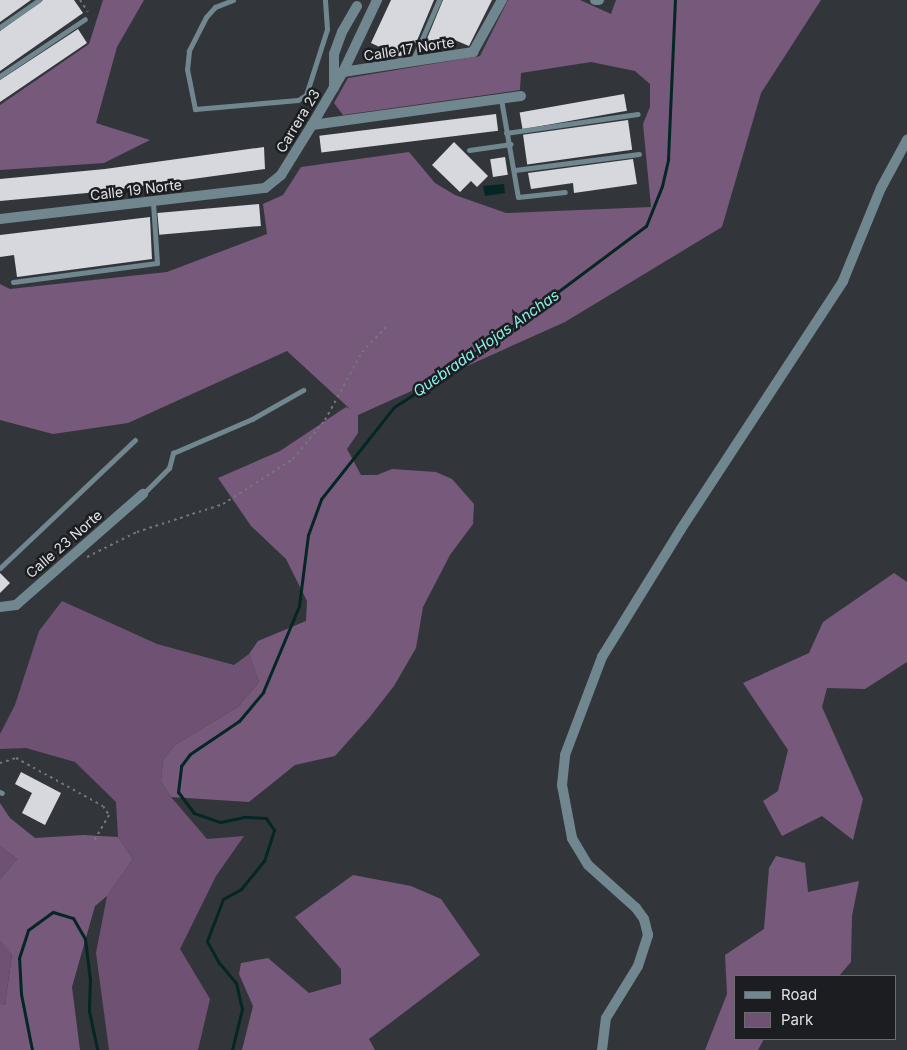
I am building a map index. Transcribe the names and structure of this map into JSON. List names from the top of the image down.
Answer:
{
  "streets": {
    "street": [
      "Calle 17 Norte",
      "Carrera 23",
      "Calle 19 Norte",
      "Calle 23 Norte"
    ]
  },
  "crossings": [
    ["Calle 17 Norte", "Carrera 23"],
    ["Carrera 23", "Calle 19 Norte"]
  ],
  "water": ["Quebrada Hojas Anchas"],
  "legend": ["Road", "Park"]
}
